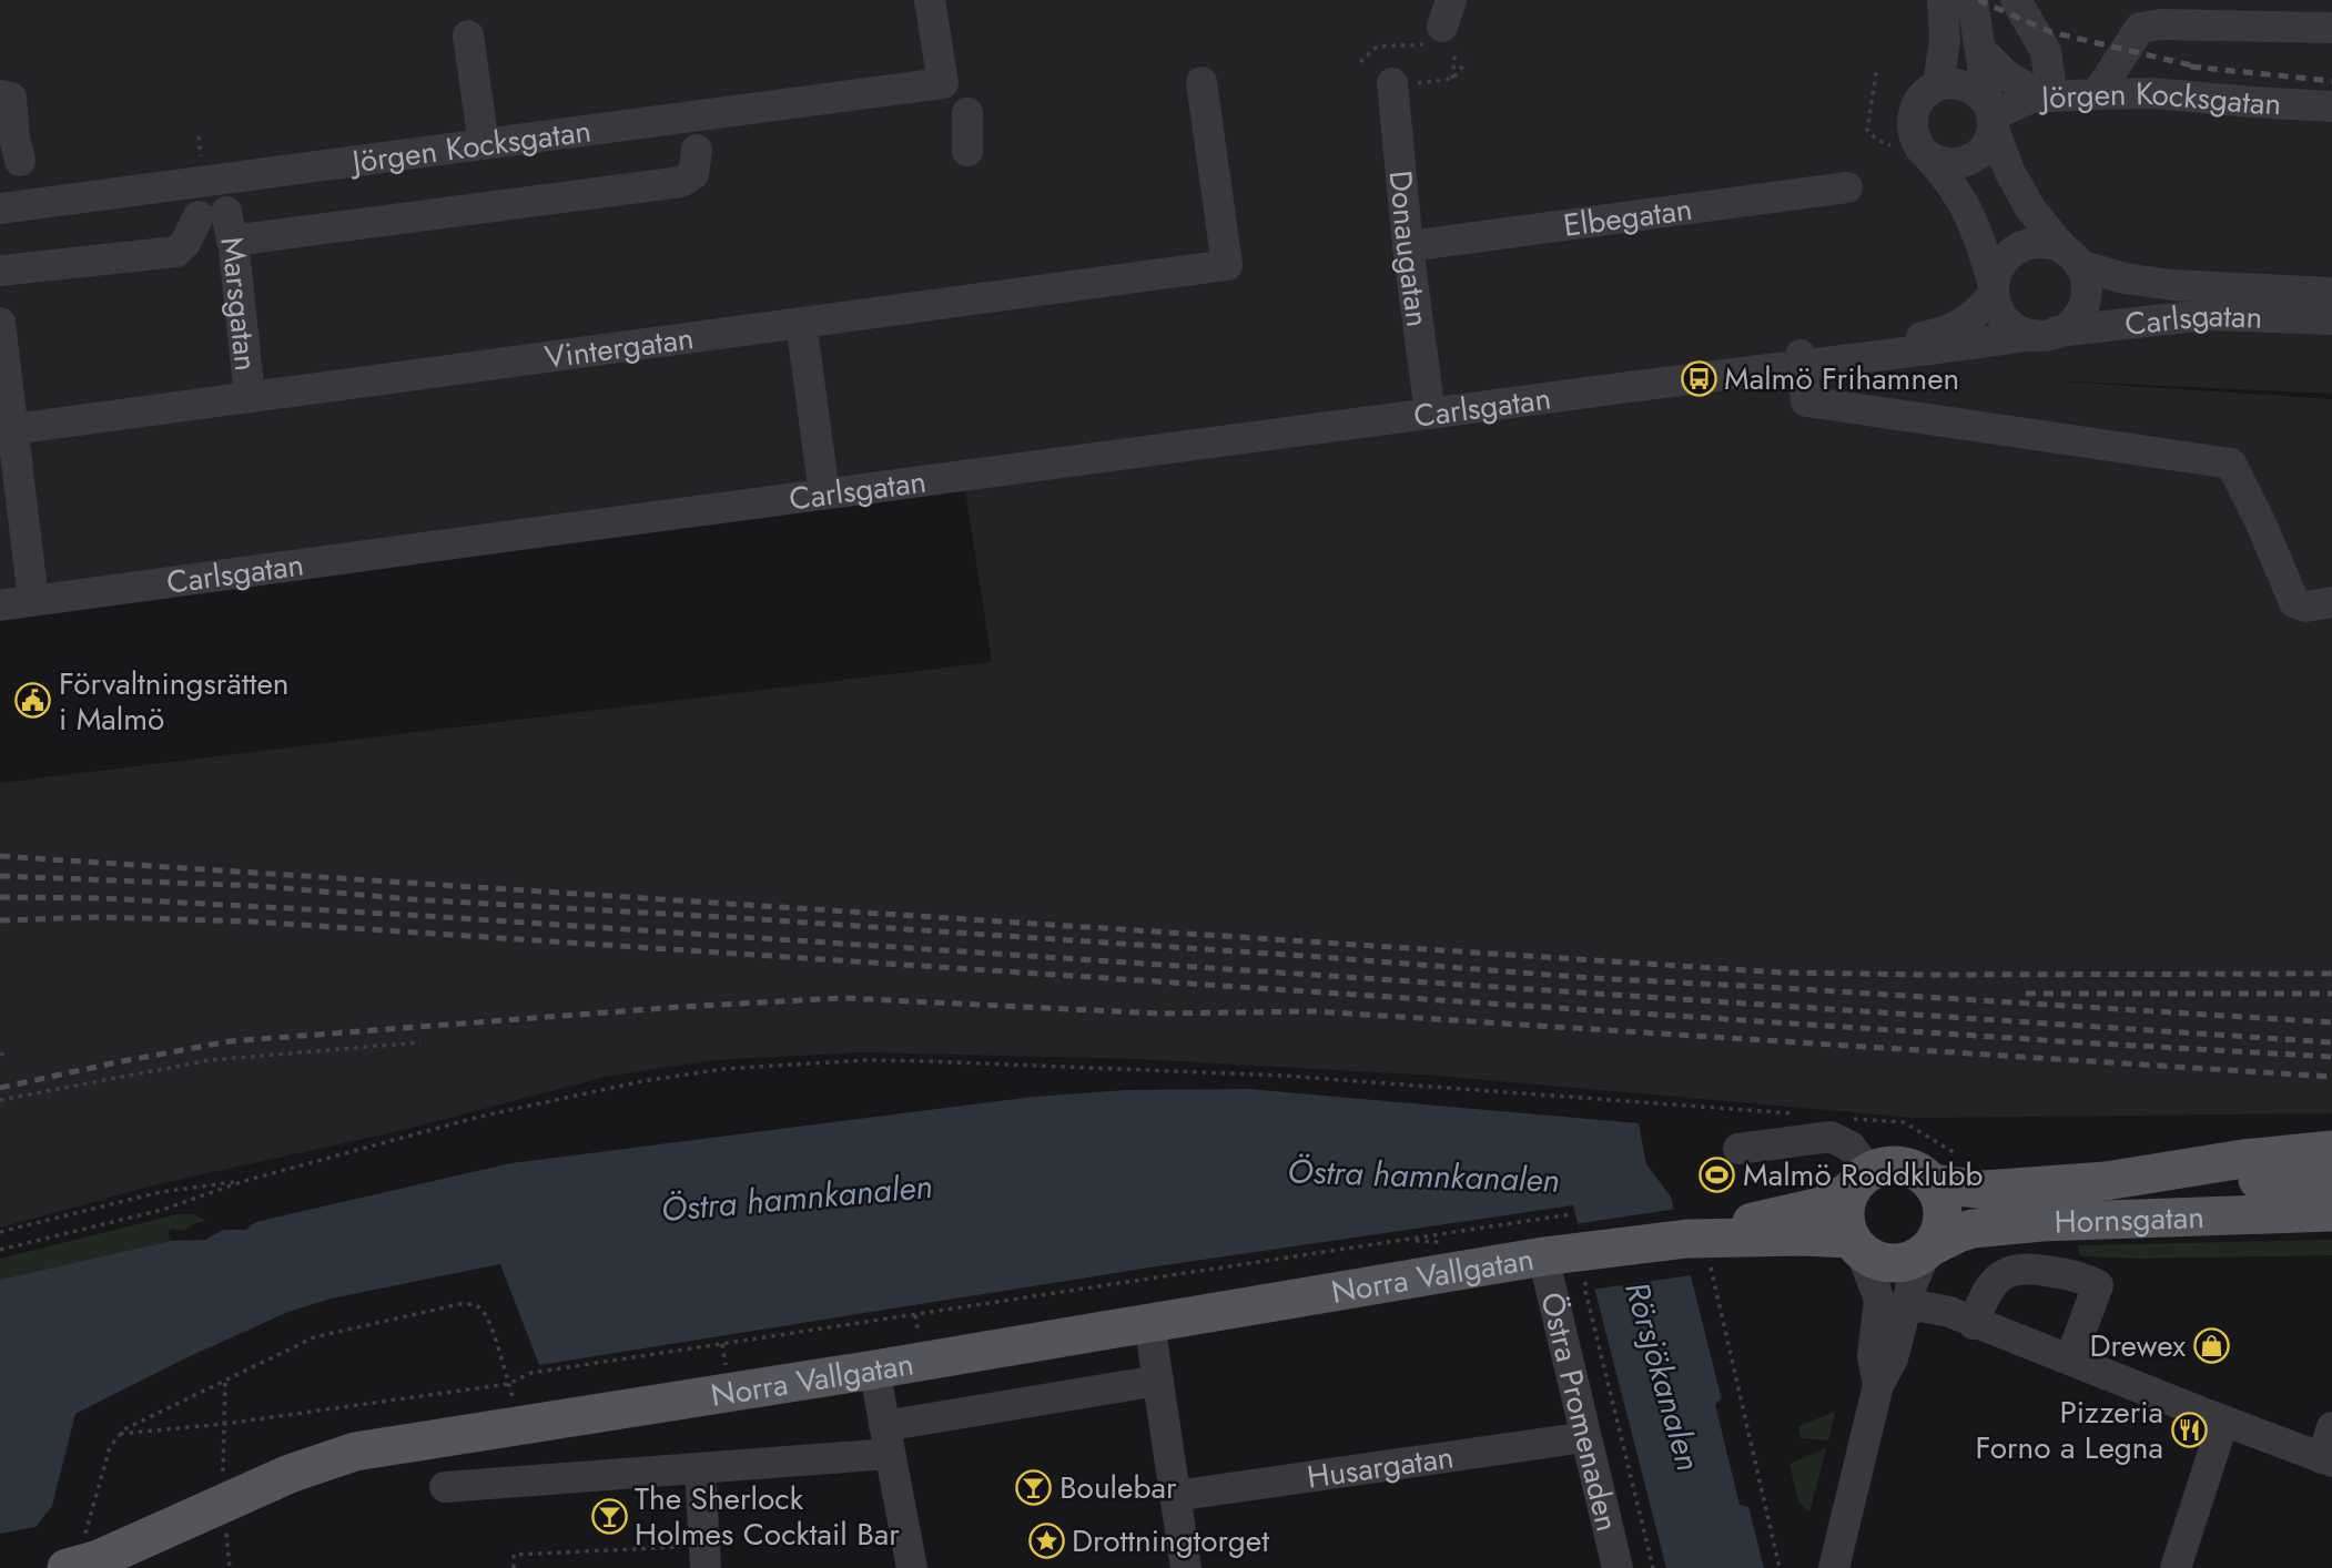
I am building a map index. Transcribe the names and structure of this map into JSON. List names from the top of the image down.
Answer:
{
  "streets": {
    "main road": ["Hornsgatan", "Norra Vallgatan"],
    "street": [
      "Jörgen Kocksgatan",
      "Elbegatan",
      "Donaugatan",
      "Marsgatan",
      "Carlsgatan",
      "Vintergatan",
      "Östra Promenaden",
      "Husargatan"
    ]
  },
  "crossings": [
    ["Jörgen Kocksgatan", "Marsgatan"],
    ["Elbegatan", "Donaugatan"],
    ["Donaugatan", "Carlsgatan"],
    ["Marsgatan", "Vintergatan"],
    ["Hornsgatan", "Norra Vallgatan"],
    ["Norra Vallgatan", "Östra Promenaden"],
    ["Östra Promenaden", "Husargatan"]
  ],
  "water": ["Östra hamnkanalen", "Rörsjökanalen"],
  "places": {
    "bus stop": ["Malmö Frihamnen"],
    "public building": ["Förvaltningsrätten i Malmö"],
    "sports": ["Malmö Roddklubb"],
    "shop": ["Drewex"],
    "restaurant": ["Pizzeria Forno a Legna"],
    "bar": ["Boulebar", "The Sherlock Holmes Cocktail Bar"],
    "place": ["Drottningtorget"]
  }
}
